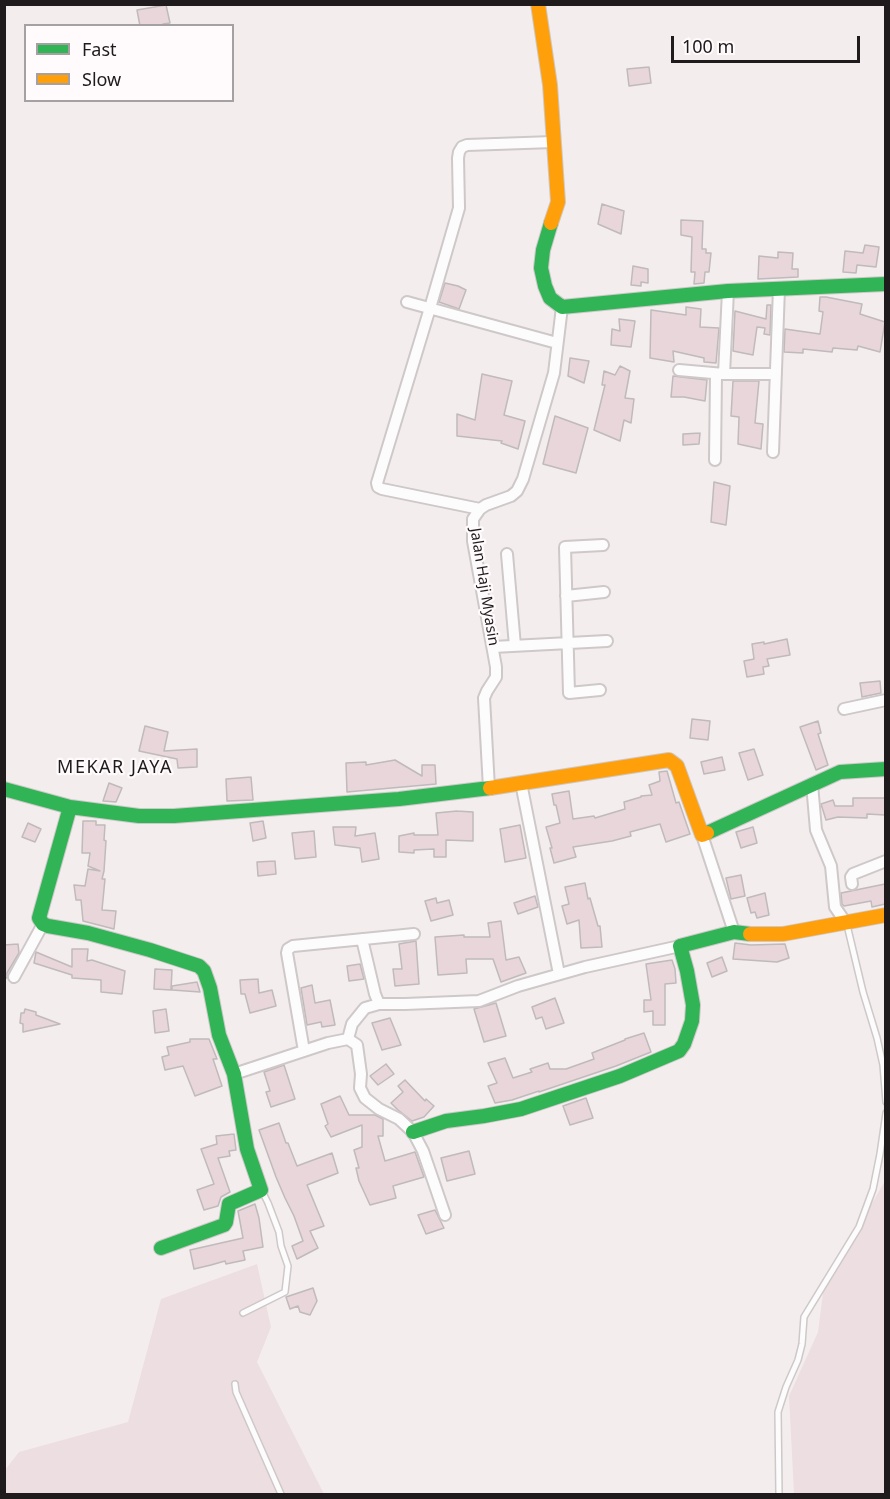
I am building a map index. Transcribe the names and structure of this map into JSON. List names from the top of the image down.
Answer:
{
  "streets": {
    "street": ["Jalan Haji Myasin"]
  },
  "districts": ["MEKAR JAYA"],
  "legend": ["Fast", "Slow"],
  "scale_bar": "100 m"
}
